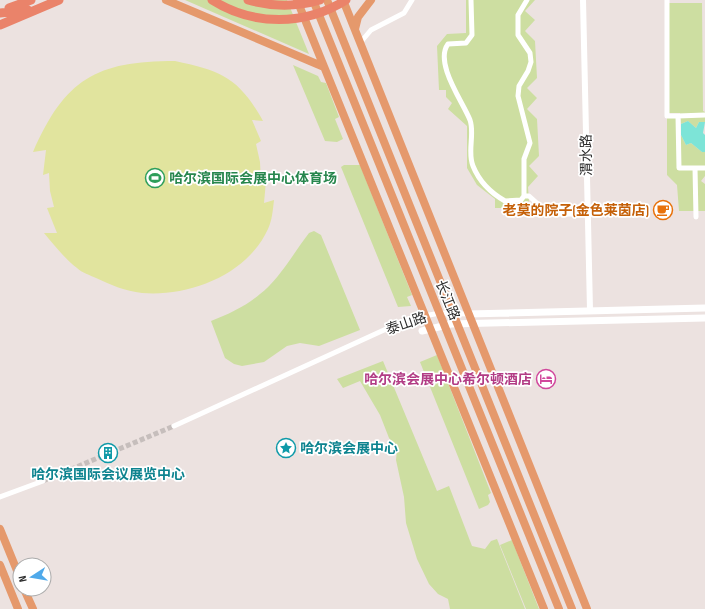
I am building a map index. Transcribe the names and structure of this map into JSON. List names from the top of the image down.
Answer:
{
  "streets": {
    "main road": ["长江路", "泰山路"],
    "street": ["渭水路"]
  },
  "crossings": [
    ["渭水路", "泰山路"],
    ["长江路", "泰山路"]
  ],
  "places": {
    "sports": ["哈尔滨国际会展中心体育场"],
    "cafe": ["老莫的院子(金色莱茵店)"],
    "hotel": ["哈尔滨会展中心希尔顿酒店"],
    "place": ["哈尔滨会展中心"],
    "building": ["哈尔滨国际会议展览中心"]
  },
  "north": "left"
}
